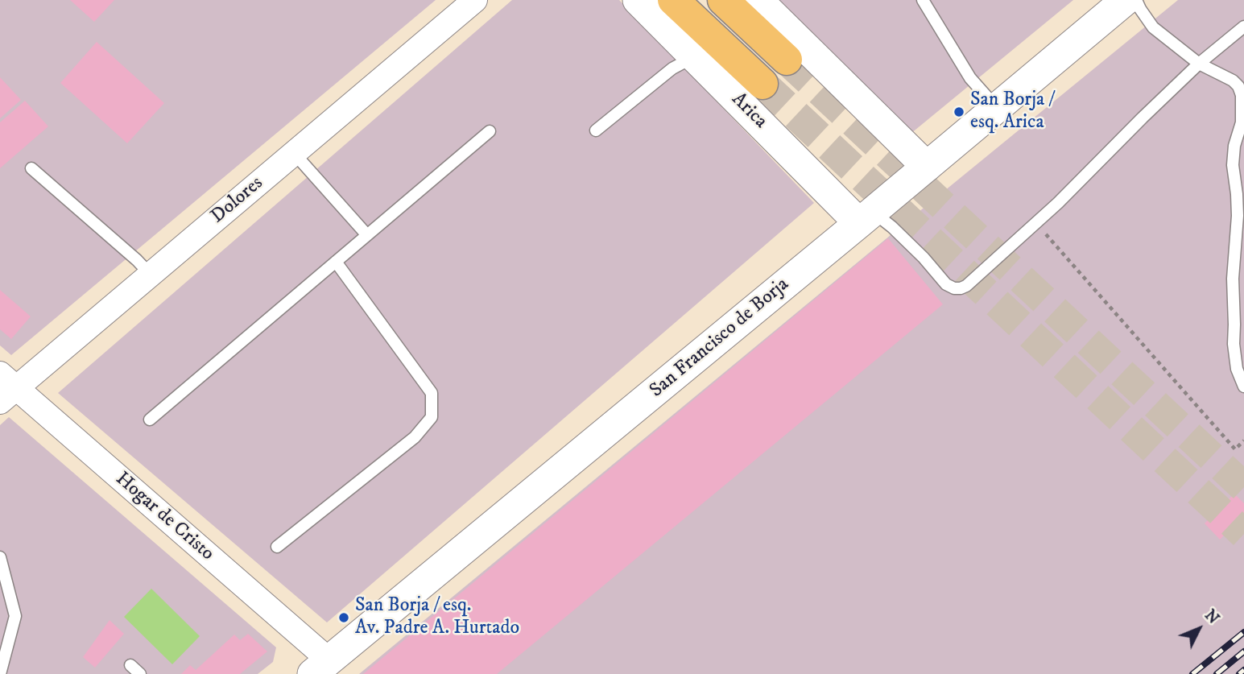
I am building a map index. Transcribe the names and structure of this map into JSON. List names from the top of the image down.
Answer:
{
  "streets": {
    "main road": ["Arica"],
    "street": ["Dolores", "San Francisco de Borja", "Hogar de Cristo"]
  },
  "crossings": [
    ["Arica", "San Francisco de Borja"],
    ["Dolores", "Hogar de Cristo"],
    ["San Francisco de Borja", "Hogar de Cristo"]
  ],
  "places": ["San Borja / esq. Arica", "San Borja / esq. Av. Padre A. Hurtado"],
  "north": "top right"
}
